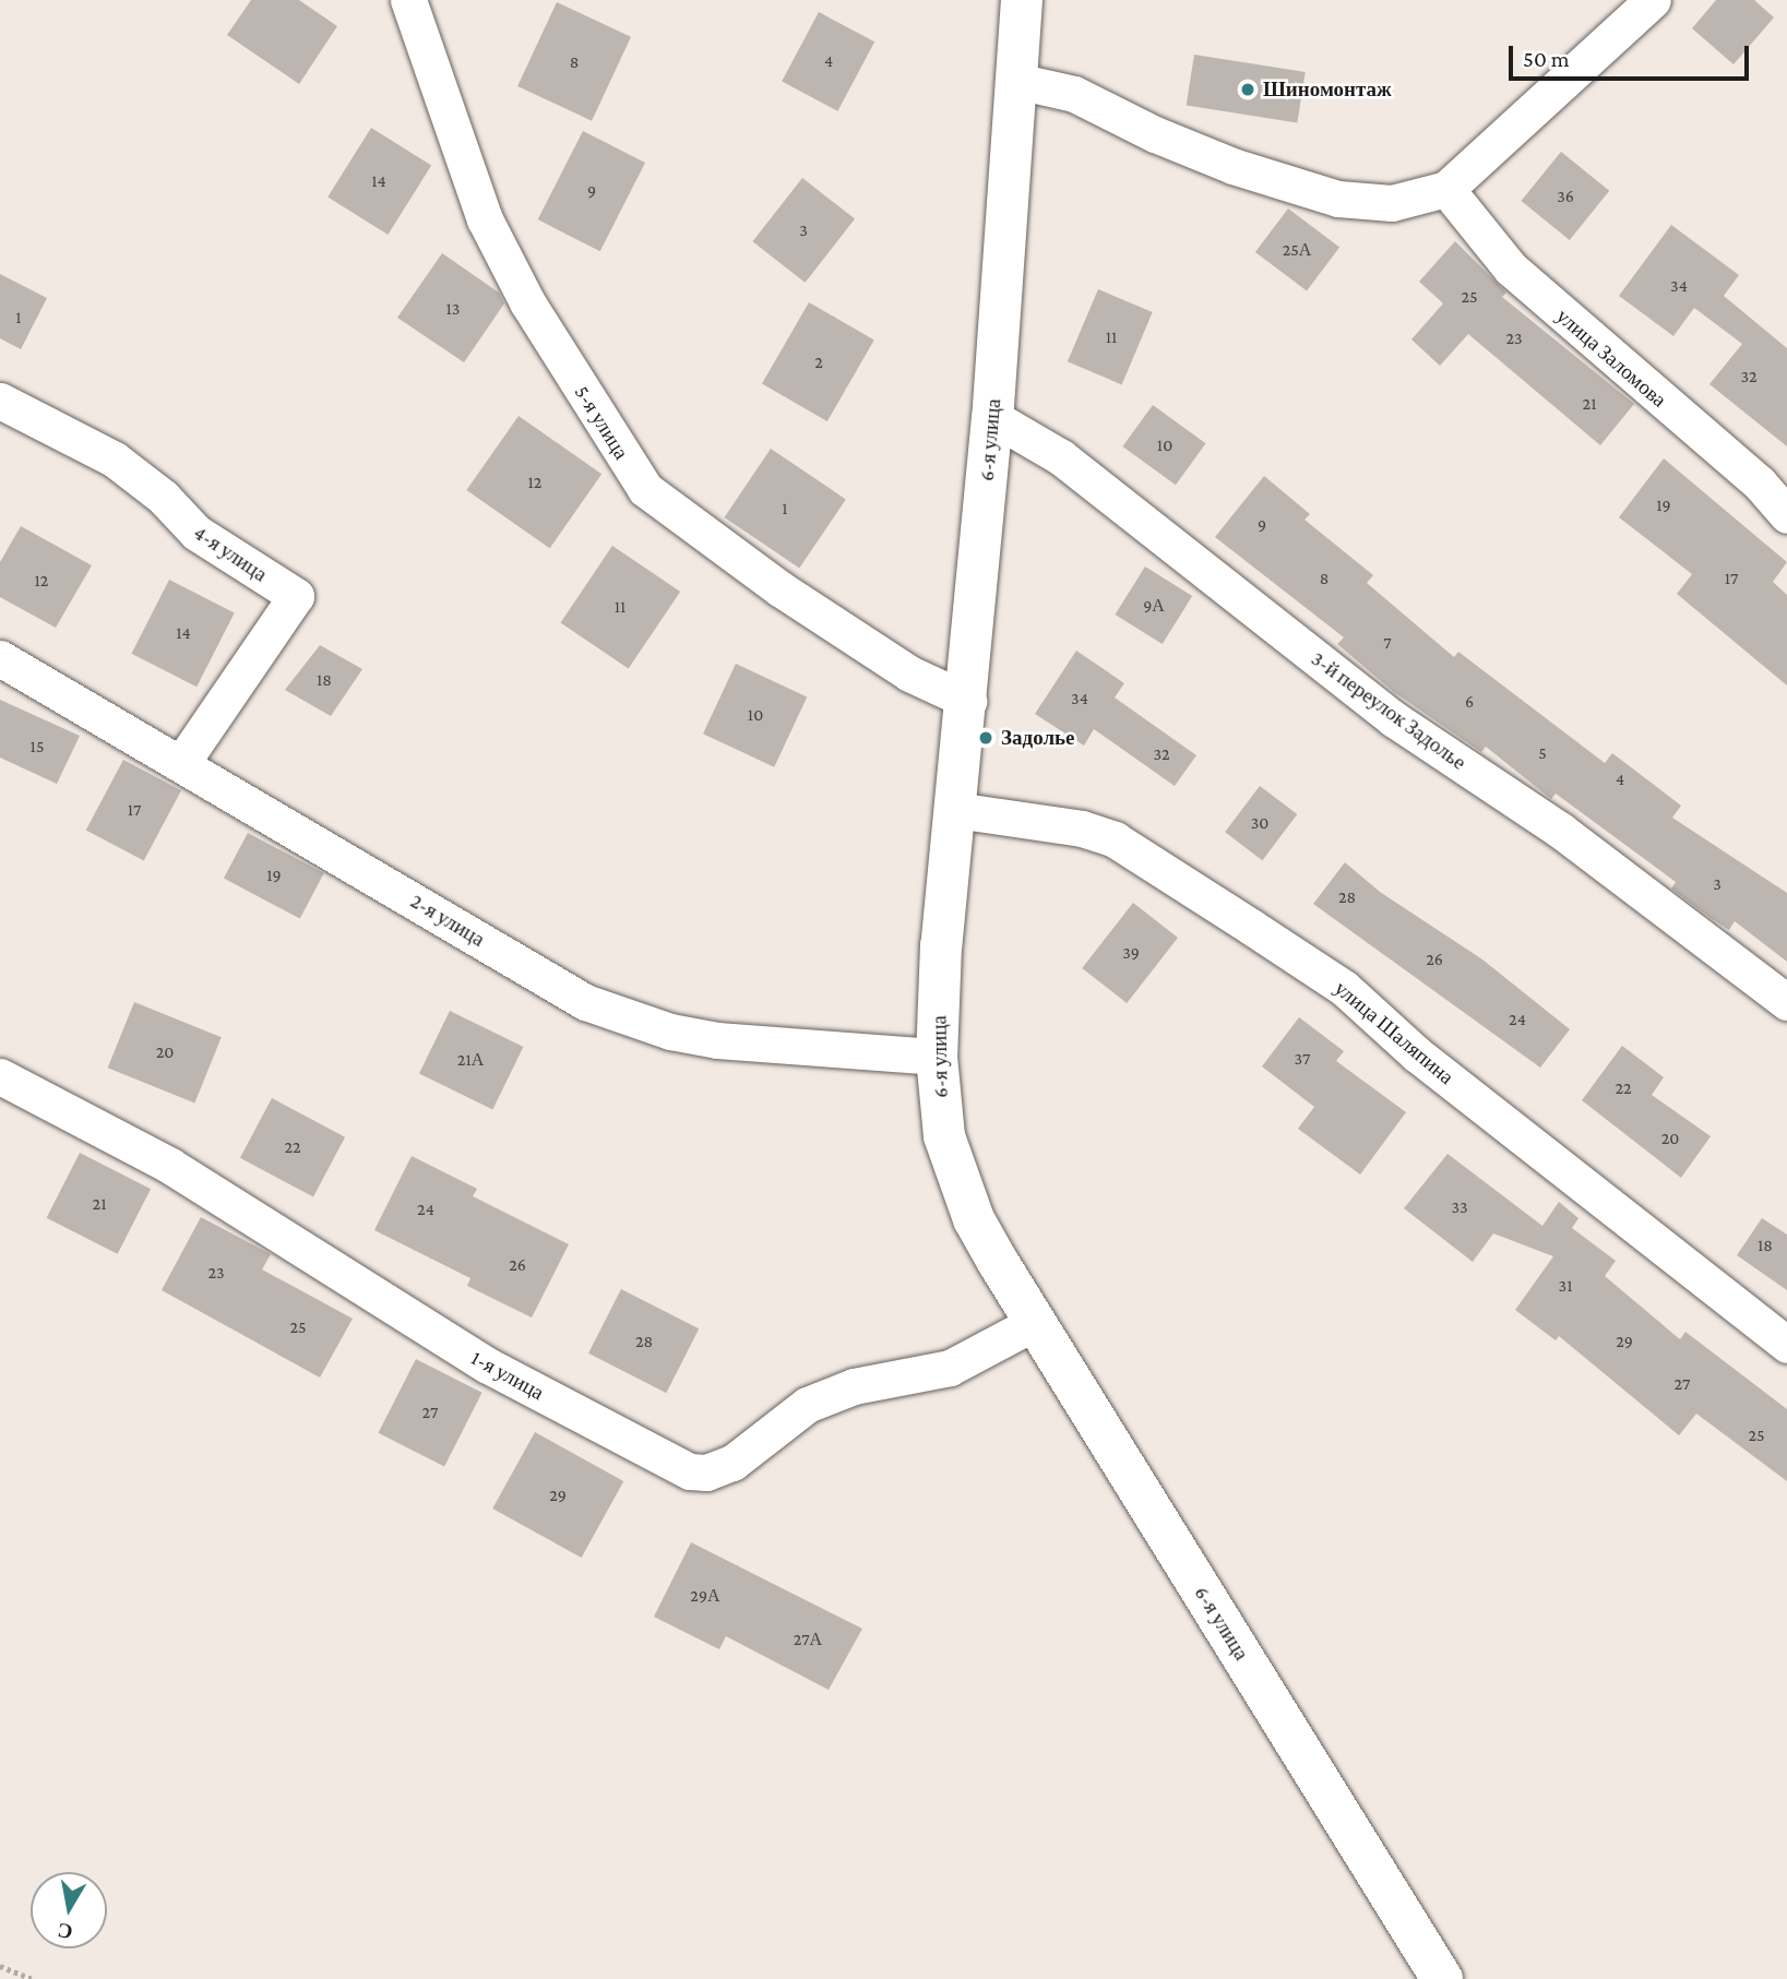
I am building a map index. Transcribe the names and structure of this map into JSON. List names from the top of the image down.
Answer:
{
  "streets": {
    "street": [
      "улица Заломова",
      "5-я улица",
      "6-я улица",
      "4-я улица",
      "3-й переулок Задолье",
      "2-я улица",
      "улица Шаляпина",
      "1-я улица"
    ]
  },
  "crossings": [
    ["5-я улица", "6-я улица"],
    ["6-я улица", "3-й переулок Задолье"],
    ["6-я улица", "2-я улица"],
    ["6-я улица", "улица Шаляпина"],
    ["6-я улица", "1-я улица"],
    ["4-я улица", "2-я улица"]
  ],
  "places": ["Шиномонтаж", "Задолье"],
  "house_numbers": [
    "4",
    "8",
    "14",
    "9",
    "36",
    "3",
    "25А",
    "34",
    "25",
    "13",
    "1",
    "11",
    "23",
    "2",
    "32",
    "21",
    "10",
    "12",
    "19",
    "1",
    "9",
    "8",
    "17",
    "12",
    "9А",
    "11",
    "14",
    "7",
    "18",
    "34",
    "6",
    "10",
    "15",
    "5",
    "32",
    "4",
    "17",
    "30",
    "19",
    "3",
    "28",
    "39",
    "26",
    "24",
    "20",
    "37",
    "21А",
    "22",
    "20",
    "22",
    "21",
    "33",
    "24",
    "18",
    "26",
    "23",
    "31",
    "25",
    "28",
    "29",
    "27",
    "27",
    "25",
    "29",
    "29А",
    "27А"
  ],
  "scale_bar": "50 m",
  "north": "bottom"
}
